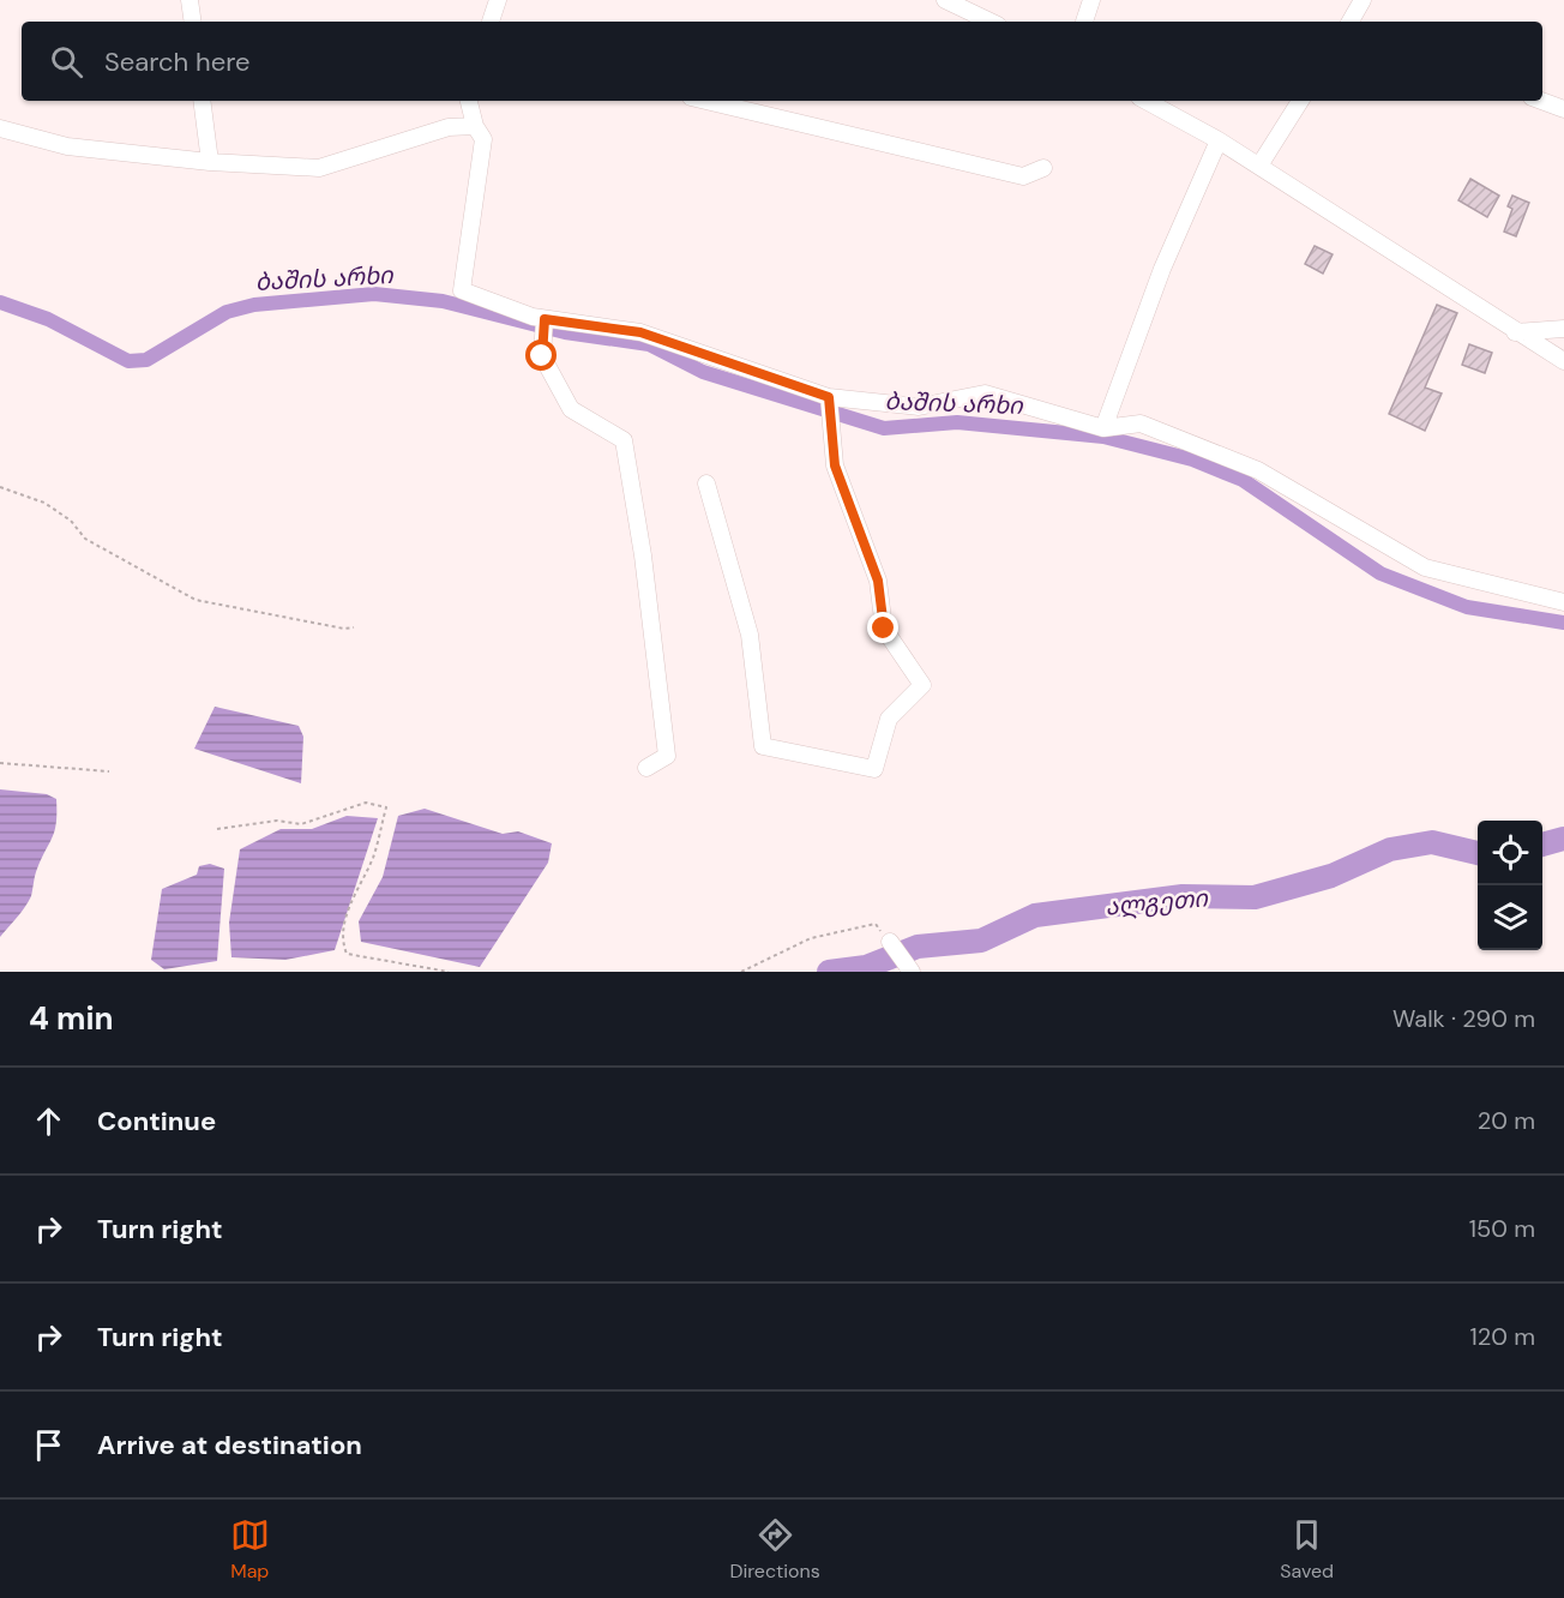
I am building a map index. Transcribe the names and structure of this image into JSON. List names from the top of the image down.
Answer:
{
  "water": ["ბაშის არხი", "ალგეთი"],
  "page": {
    "search": "Search here",
    "heading": ["4 min", "Walk · 290 m"],
    "list": [
      ["Continue", "20 m"],
      ["Turn right", "150 m"],
      ["Turn right", "120 m"],
      "Arrive at destination"
    ],
    "nav": ["Map", "Directions", "Saved"]
  }
}
